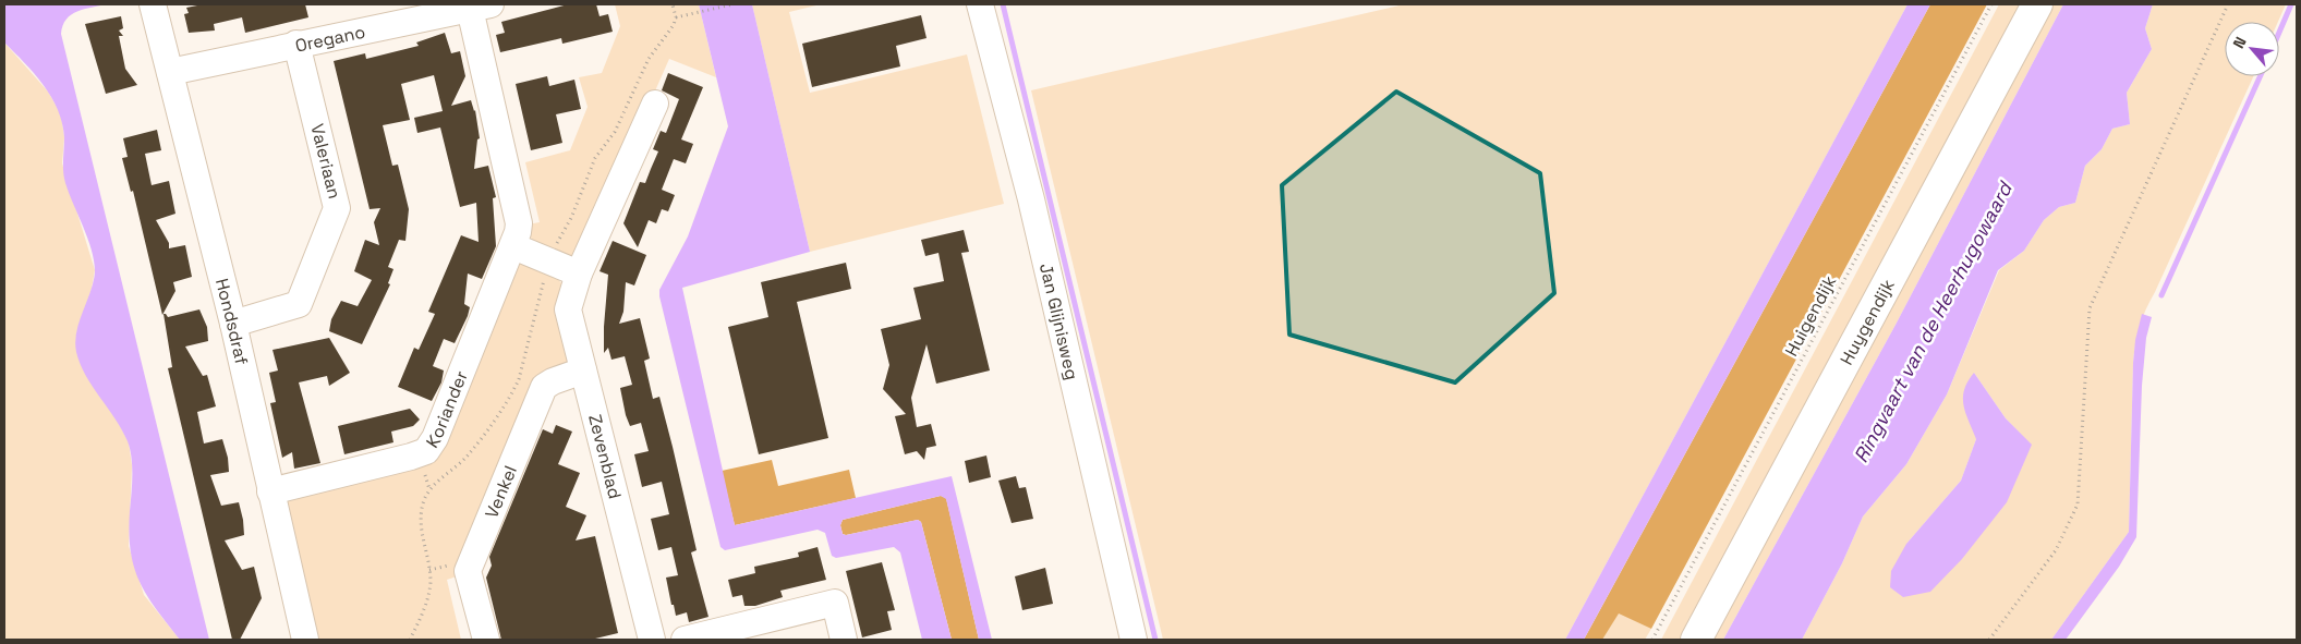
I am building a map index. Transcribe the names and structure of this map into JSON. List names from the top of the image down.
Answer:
{
  "streets": {
    "main road": ["Huygendijk"],
    "street": [
      "Oregano",
      "Valeriaan",
      "Hondsdraf",
      "Jan Glijnisweg",
      "Koriander",
      "Zevenblad",
      "Venkel"
    ],
    "path": ["Huigendijk"]
  },
  "crossings": [
    ["Oregano", "Valeriaan"],
    ["Oregano", "Hondsdraf"],
    ["Oregano", "Koriander"],
    ["Valeriaan", "Hondsdraf"],
    ["Hondsdraf", "Koriander"],
    ["Zevenblad", "Venkel"]
  ],
  "water": ["Ringvaart van de Heerhugowaard"],
  "north": "top left"
}
